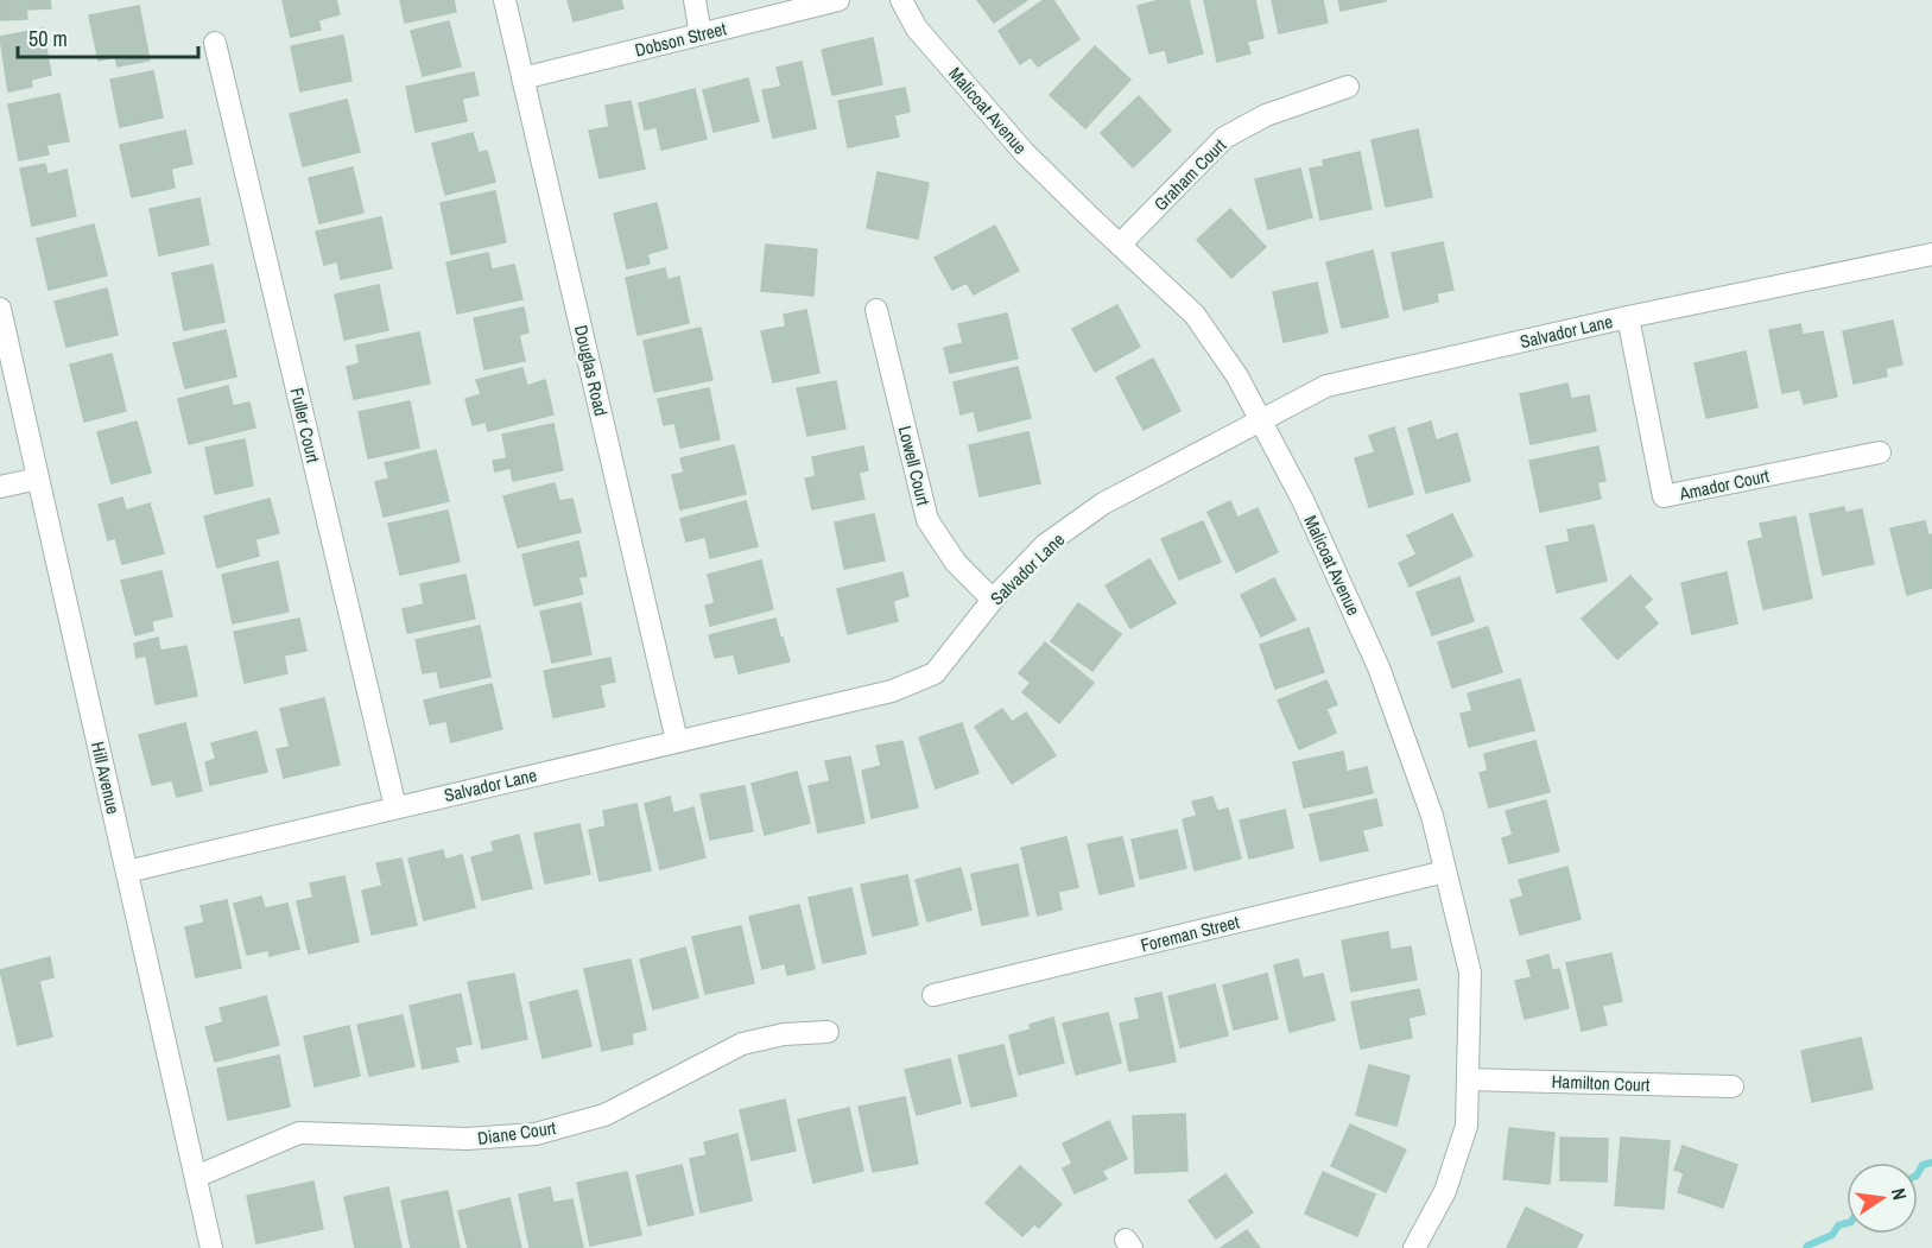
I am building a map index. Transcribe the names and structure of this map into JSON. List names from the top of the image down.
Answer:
{
  "streets": {
    "street": [
      "Dobson Street",
      "Malicoat Avenue",
      "Graham Court",
      "Salvador Lane",
      "Douglas Road",
      "Fuller Court",
      "Lowell Court",
      "Amador Court",
      "Hill Avenue",
      "Foreman Street",
      "Hamilton Court",
      "Diane Court"
    ]
  },
  "crossings": [
    ["Dobson Street", "Douglas Road"],
    ["Malicoat Avenue", "Graham Court"],
    ["Malicoat Avenue", "Salvador Lane"],
    ["Malicoat Avenue", "Foreman Street"],
    ["Malicoat Avenue", "Hamilton Court"],
    ["Salvador Lane", "Douglas Road"],
    ["Salvador Lane", "Fuller Court"],
    ["Salvador Lane", "Lowell Court"],
    ["Salvador Lane", "Amador Court"],
    ["Salvador Lane", "Hill Avenue"],
    ["Hill Avenue", "Diane Court"]
  ],
  "scale_bar": "50 m",
  "north": "right"
}
